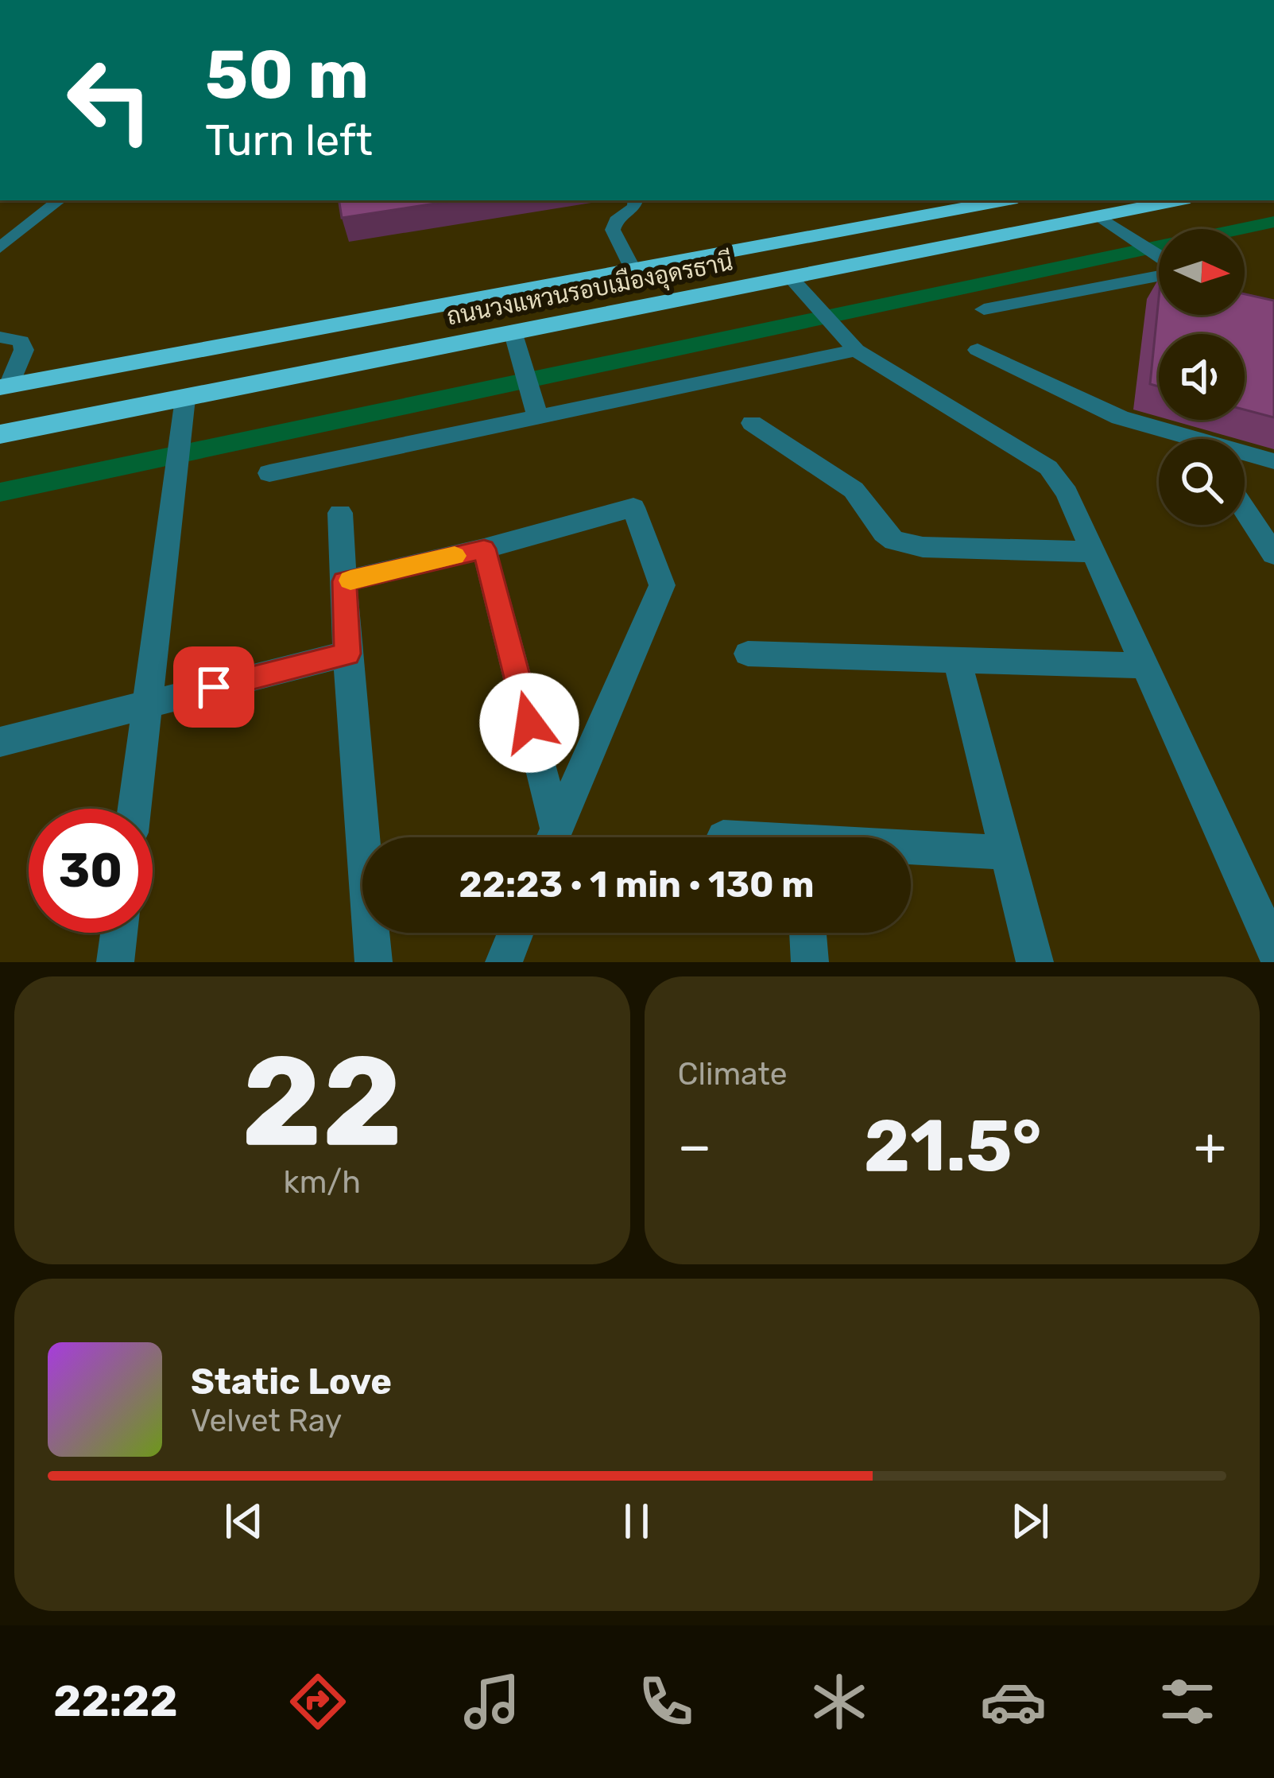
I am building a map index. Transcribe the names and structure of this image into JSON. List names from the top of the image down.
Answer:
{
  "streets": {
    "highway": ["ถนนวงแหวนรอบเมืองอุดรธานี"]
  },
  "north": "right",
  "page": {
    "turn": ["50 m", "Turn left"],
    "limit": "30",
    "trip": "22:23 · 1 min · 130 m",
    "tile": [
      ["22", "km/h"],
      "Climate"
    ],
    "heat": ["−", "21.5°", "+"],
    "song": ["Static Love", "Velvet Ray"],
    "tabs": "22:22"
  }
}
